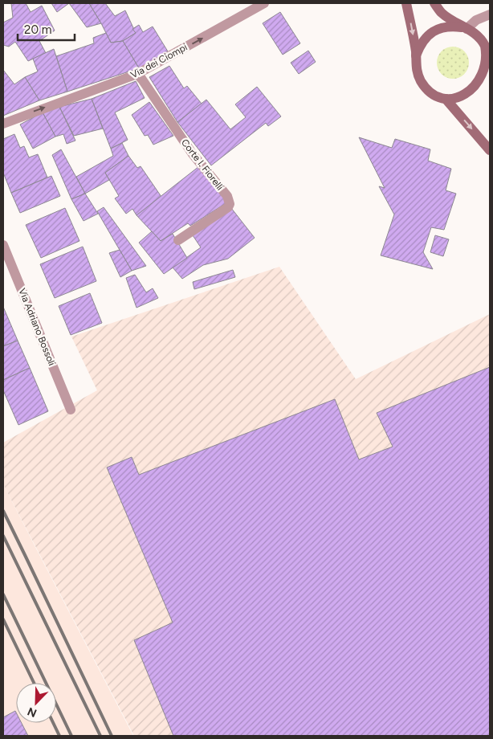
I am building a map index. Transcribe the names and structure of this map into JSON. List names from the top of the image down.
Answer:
{
  "streets": {
    "street": ["Via dei Ciompi", "Corte l. Fiorelli", "Via Adriano Bossoli"]
  },
  "crossings": [
    ["Via dei Ciompi", "Corte l. Fiorelli"]
  ],
  "one_way": ["Via dei Ciompi"],
  "scale_bar": "20 m",
  "north": "bottom left"
}
